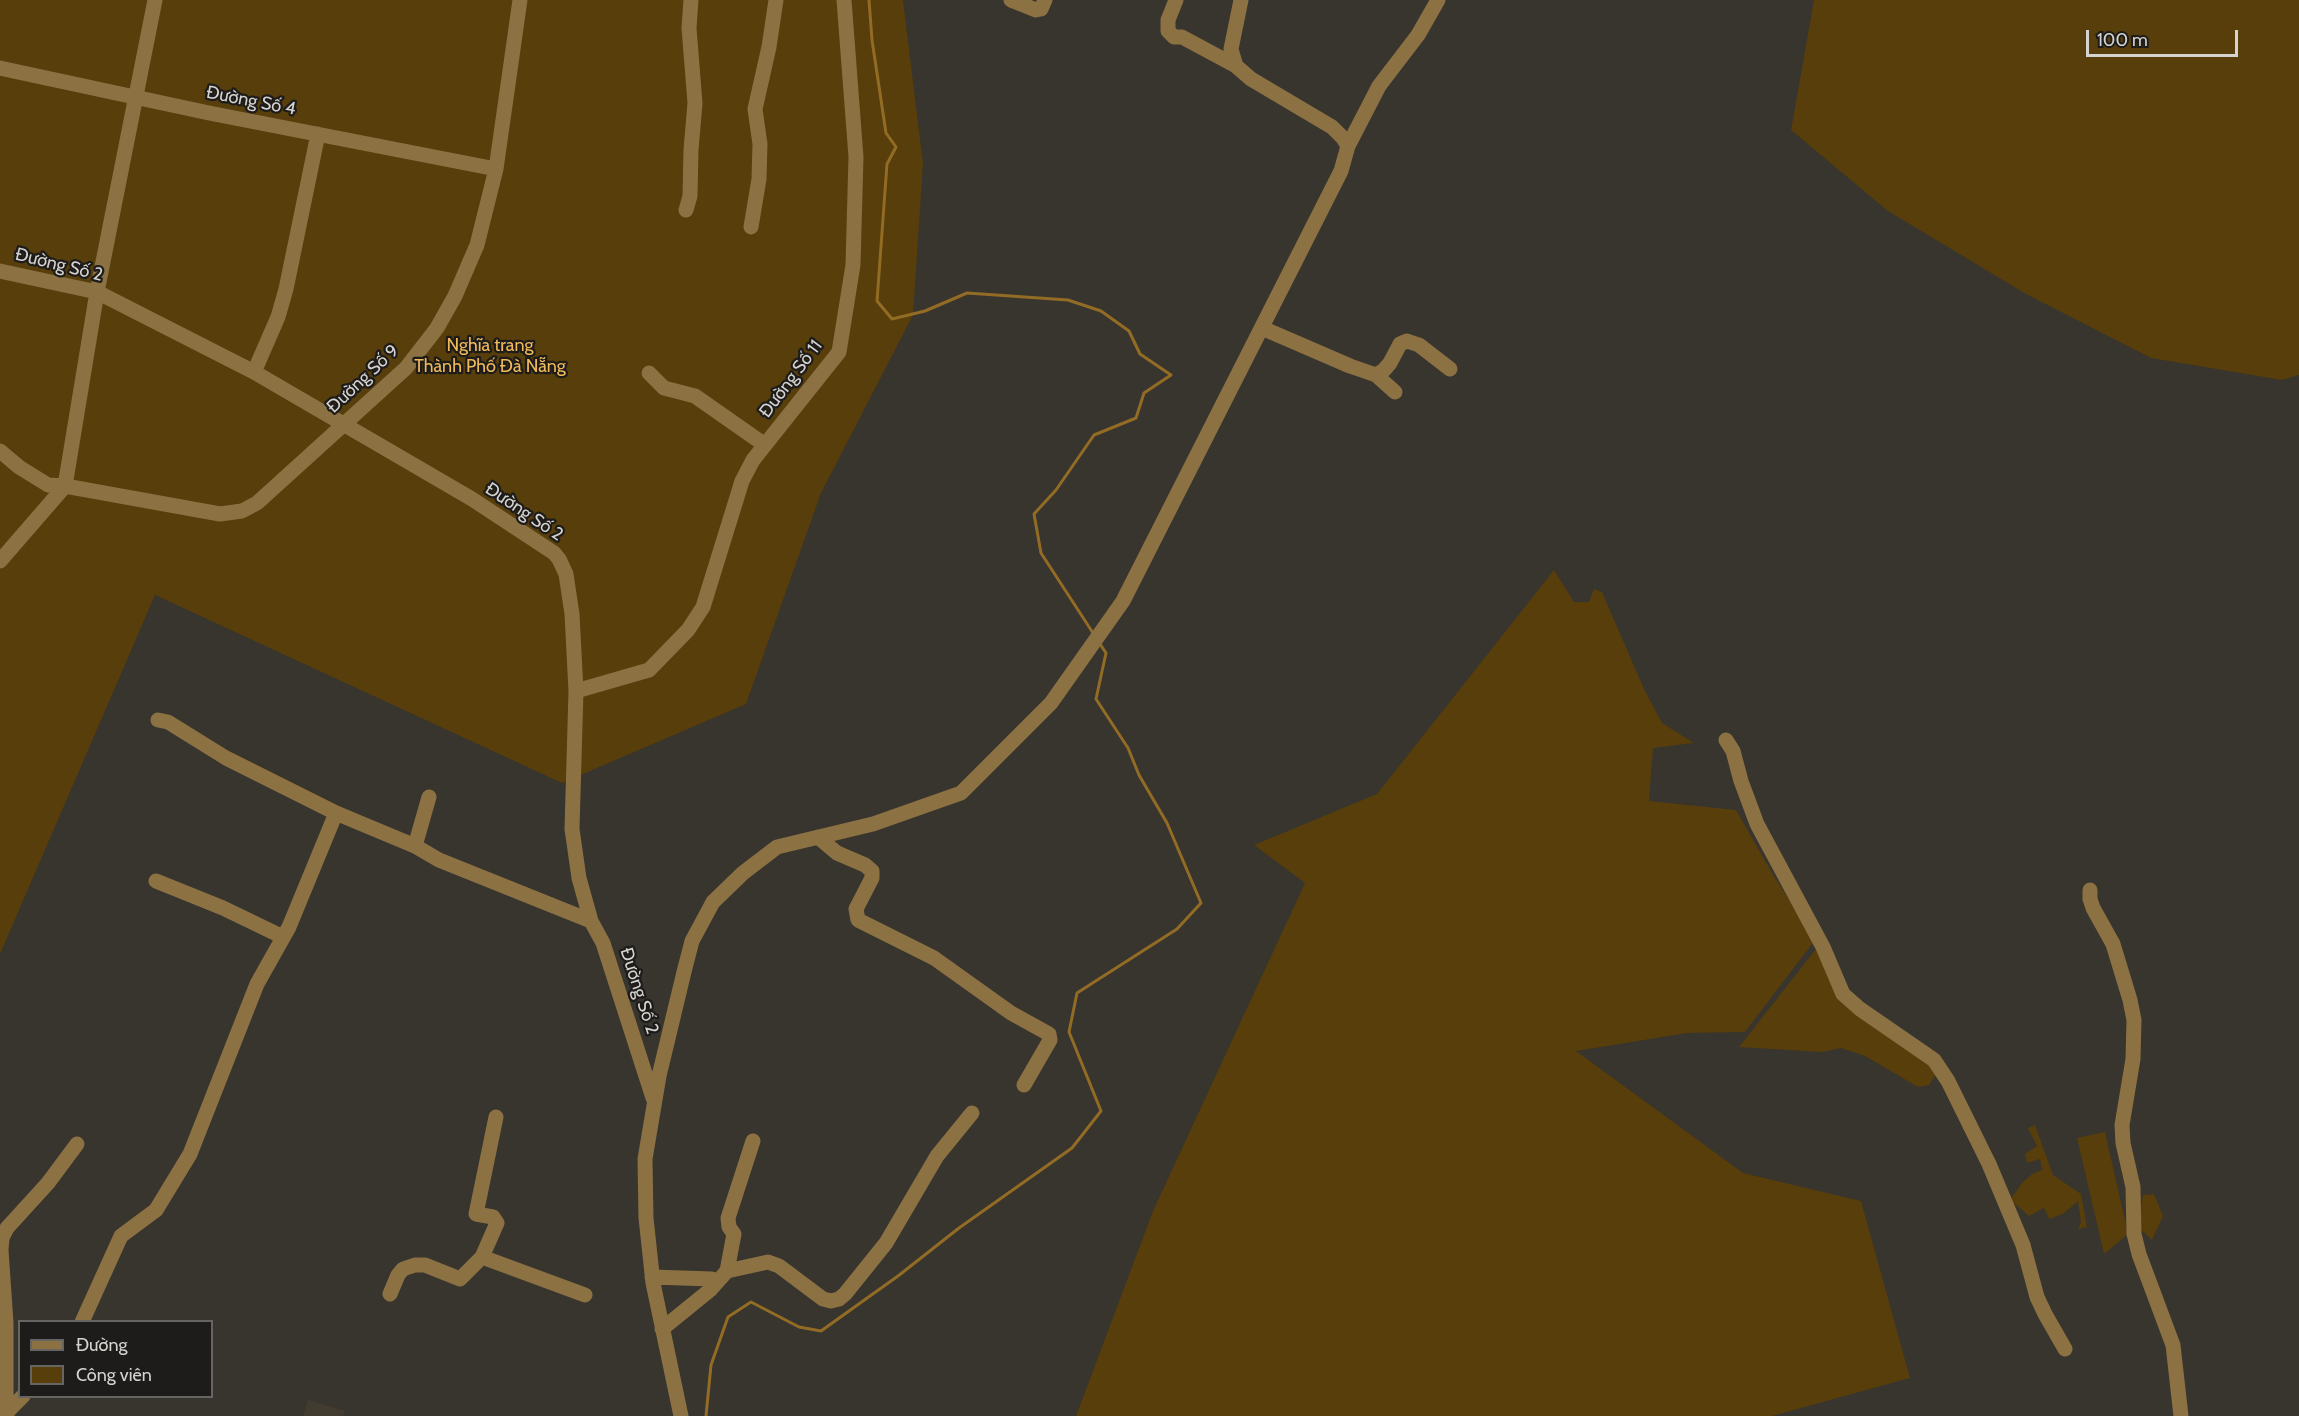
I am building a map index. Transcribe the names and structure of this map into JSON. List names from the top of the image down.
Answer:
{
  "streets": {
    "street": [
      "Đường Số 4",
      "Đường Số 2",
      "Đường Số 9",
      "Đường Số 11"
    ]
  },
  "crossings": [
    ["Đường Số 4", "Đường Số 9"],
    ["Đường Số 2", "Đường Số 9"],
    ["Đường Số 2", "Đường Số 11"]
  ],
  "parks": ["Nghĩa trang Thành Phố Đà Nẵng"],
  "legend": ["Đường", "Công viên"],
  "scale_bar": "100 m"
}
